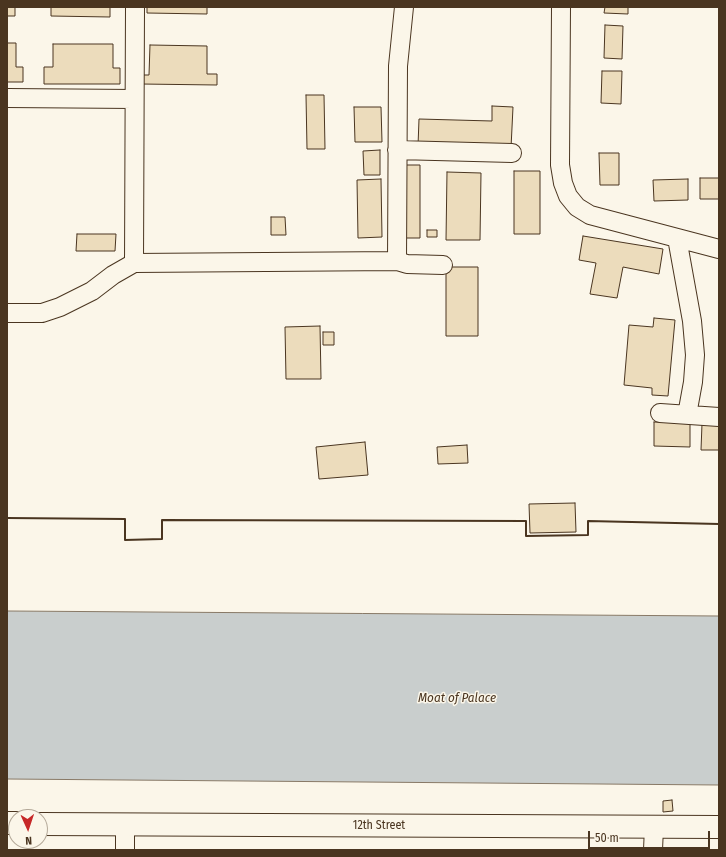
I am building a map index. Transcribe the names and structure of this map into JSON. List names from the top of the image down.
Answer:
{
  "streets": {
    "main road": ["12th Street"]
  },
  "water": ["Moat of Palace"],
  "scale_bar": "50 m",
  "north": "bottom"
}
